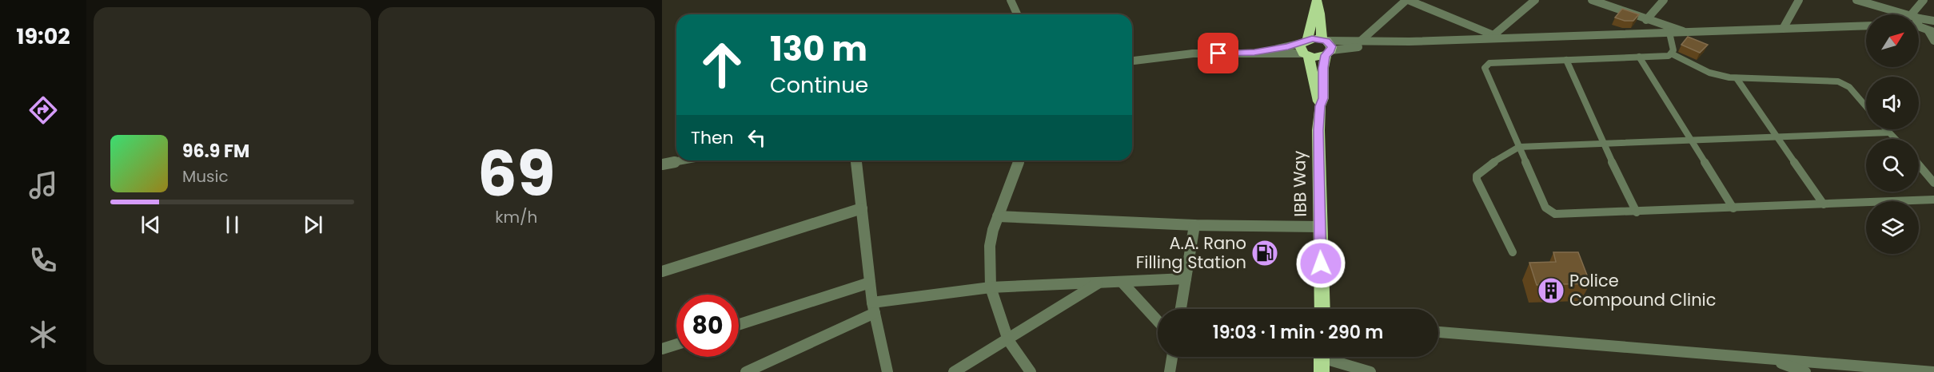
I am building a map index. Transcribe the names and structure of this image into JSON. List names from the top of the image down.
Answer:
{
  "streets": {
    "highway": ["IBB Way"]
  },
  "places": {
    "fuel station": ["A.A. Rano Filling Station"],
    "building": ["Police Compound Clinic"]
  },
  "north": "top right",
  "page": {
    "tabs": "19:02",
    "tile": ["69", "km/h"],
    "turn": ["130 m", "Continue"],
    "then": "Then",
    "song": ["96.9 FM", "Music"],
    "limit": "80",
    "trip": "19:03 · 1 min · 290 m"
  }
}
